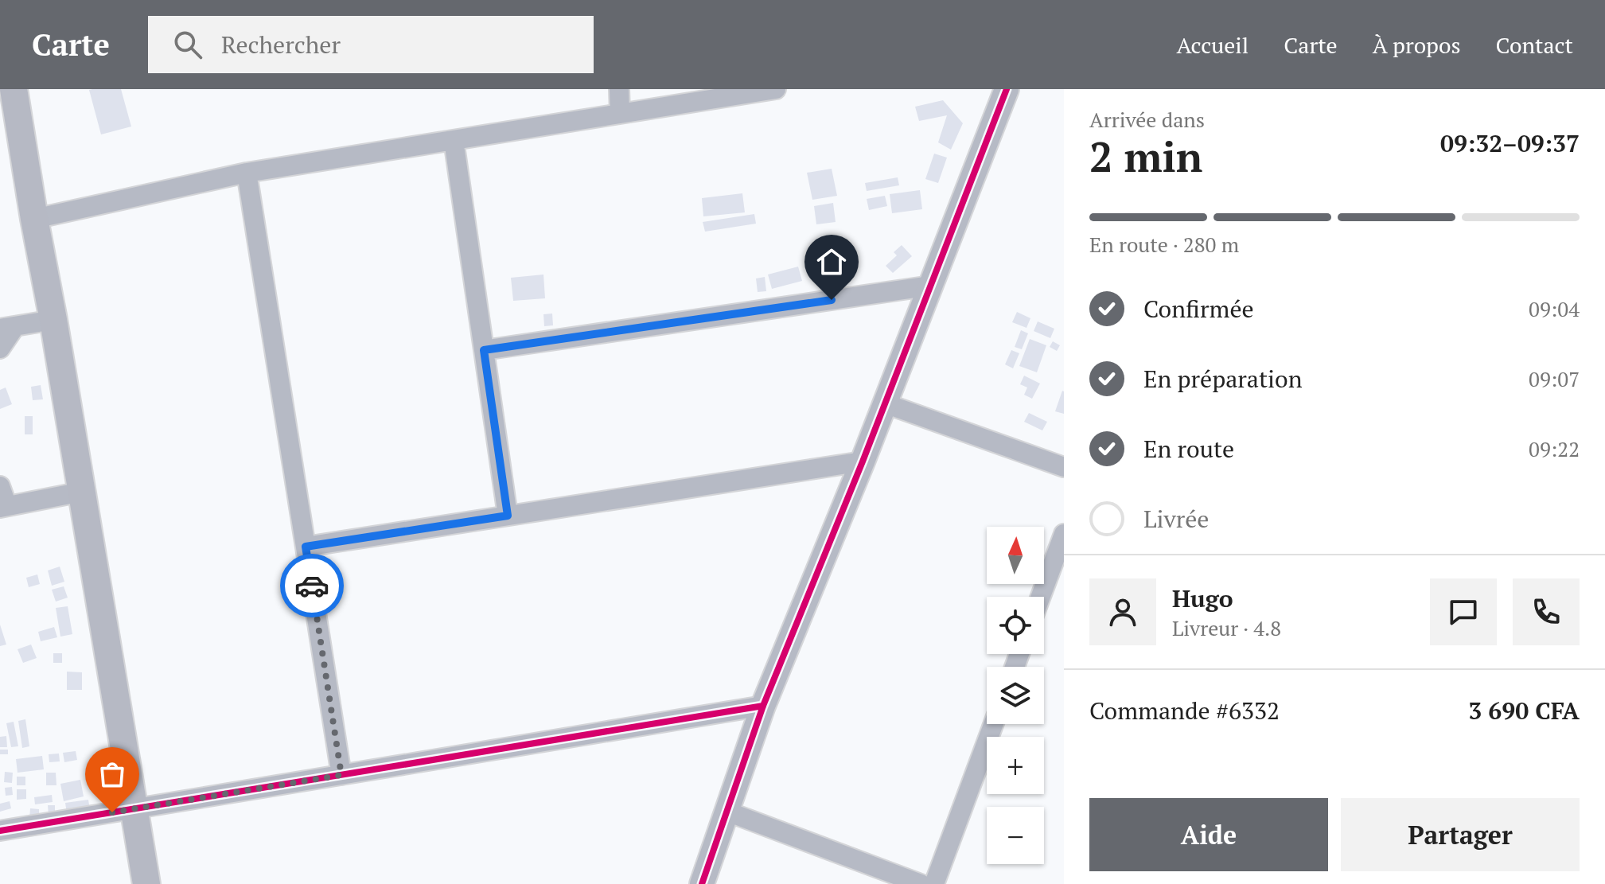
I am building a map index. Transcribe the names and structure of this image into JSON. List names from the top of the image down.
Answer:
{
  "north": "top",
  "page": {
    "header": "Carte",
    "search": "Rechercher",
    "nav": [
      "Accueil",
      "Carte",
      "À propos",
      "Contact"
    ],
    "heading": ["2 min", "Arrivée dans", "09:32–09:37"],
    "panel": [
      "Hugo",
      "Livreur · 4.8",
      "Commande #6332",
      "3 690 CFA"
    ],
    "bar": "En route · 280 m",
    "list": [
      ["Confirmée", "09:04"],
      ["En préparation", "09:07"],
      ["En route", "09:22"],
      "Livrée"
    ],
    "map_buttons": ["+", "−"],
    "buttons": ["Aide", "Partager"]
  }
}
